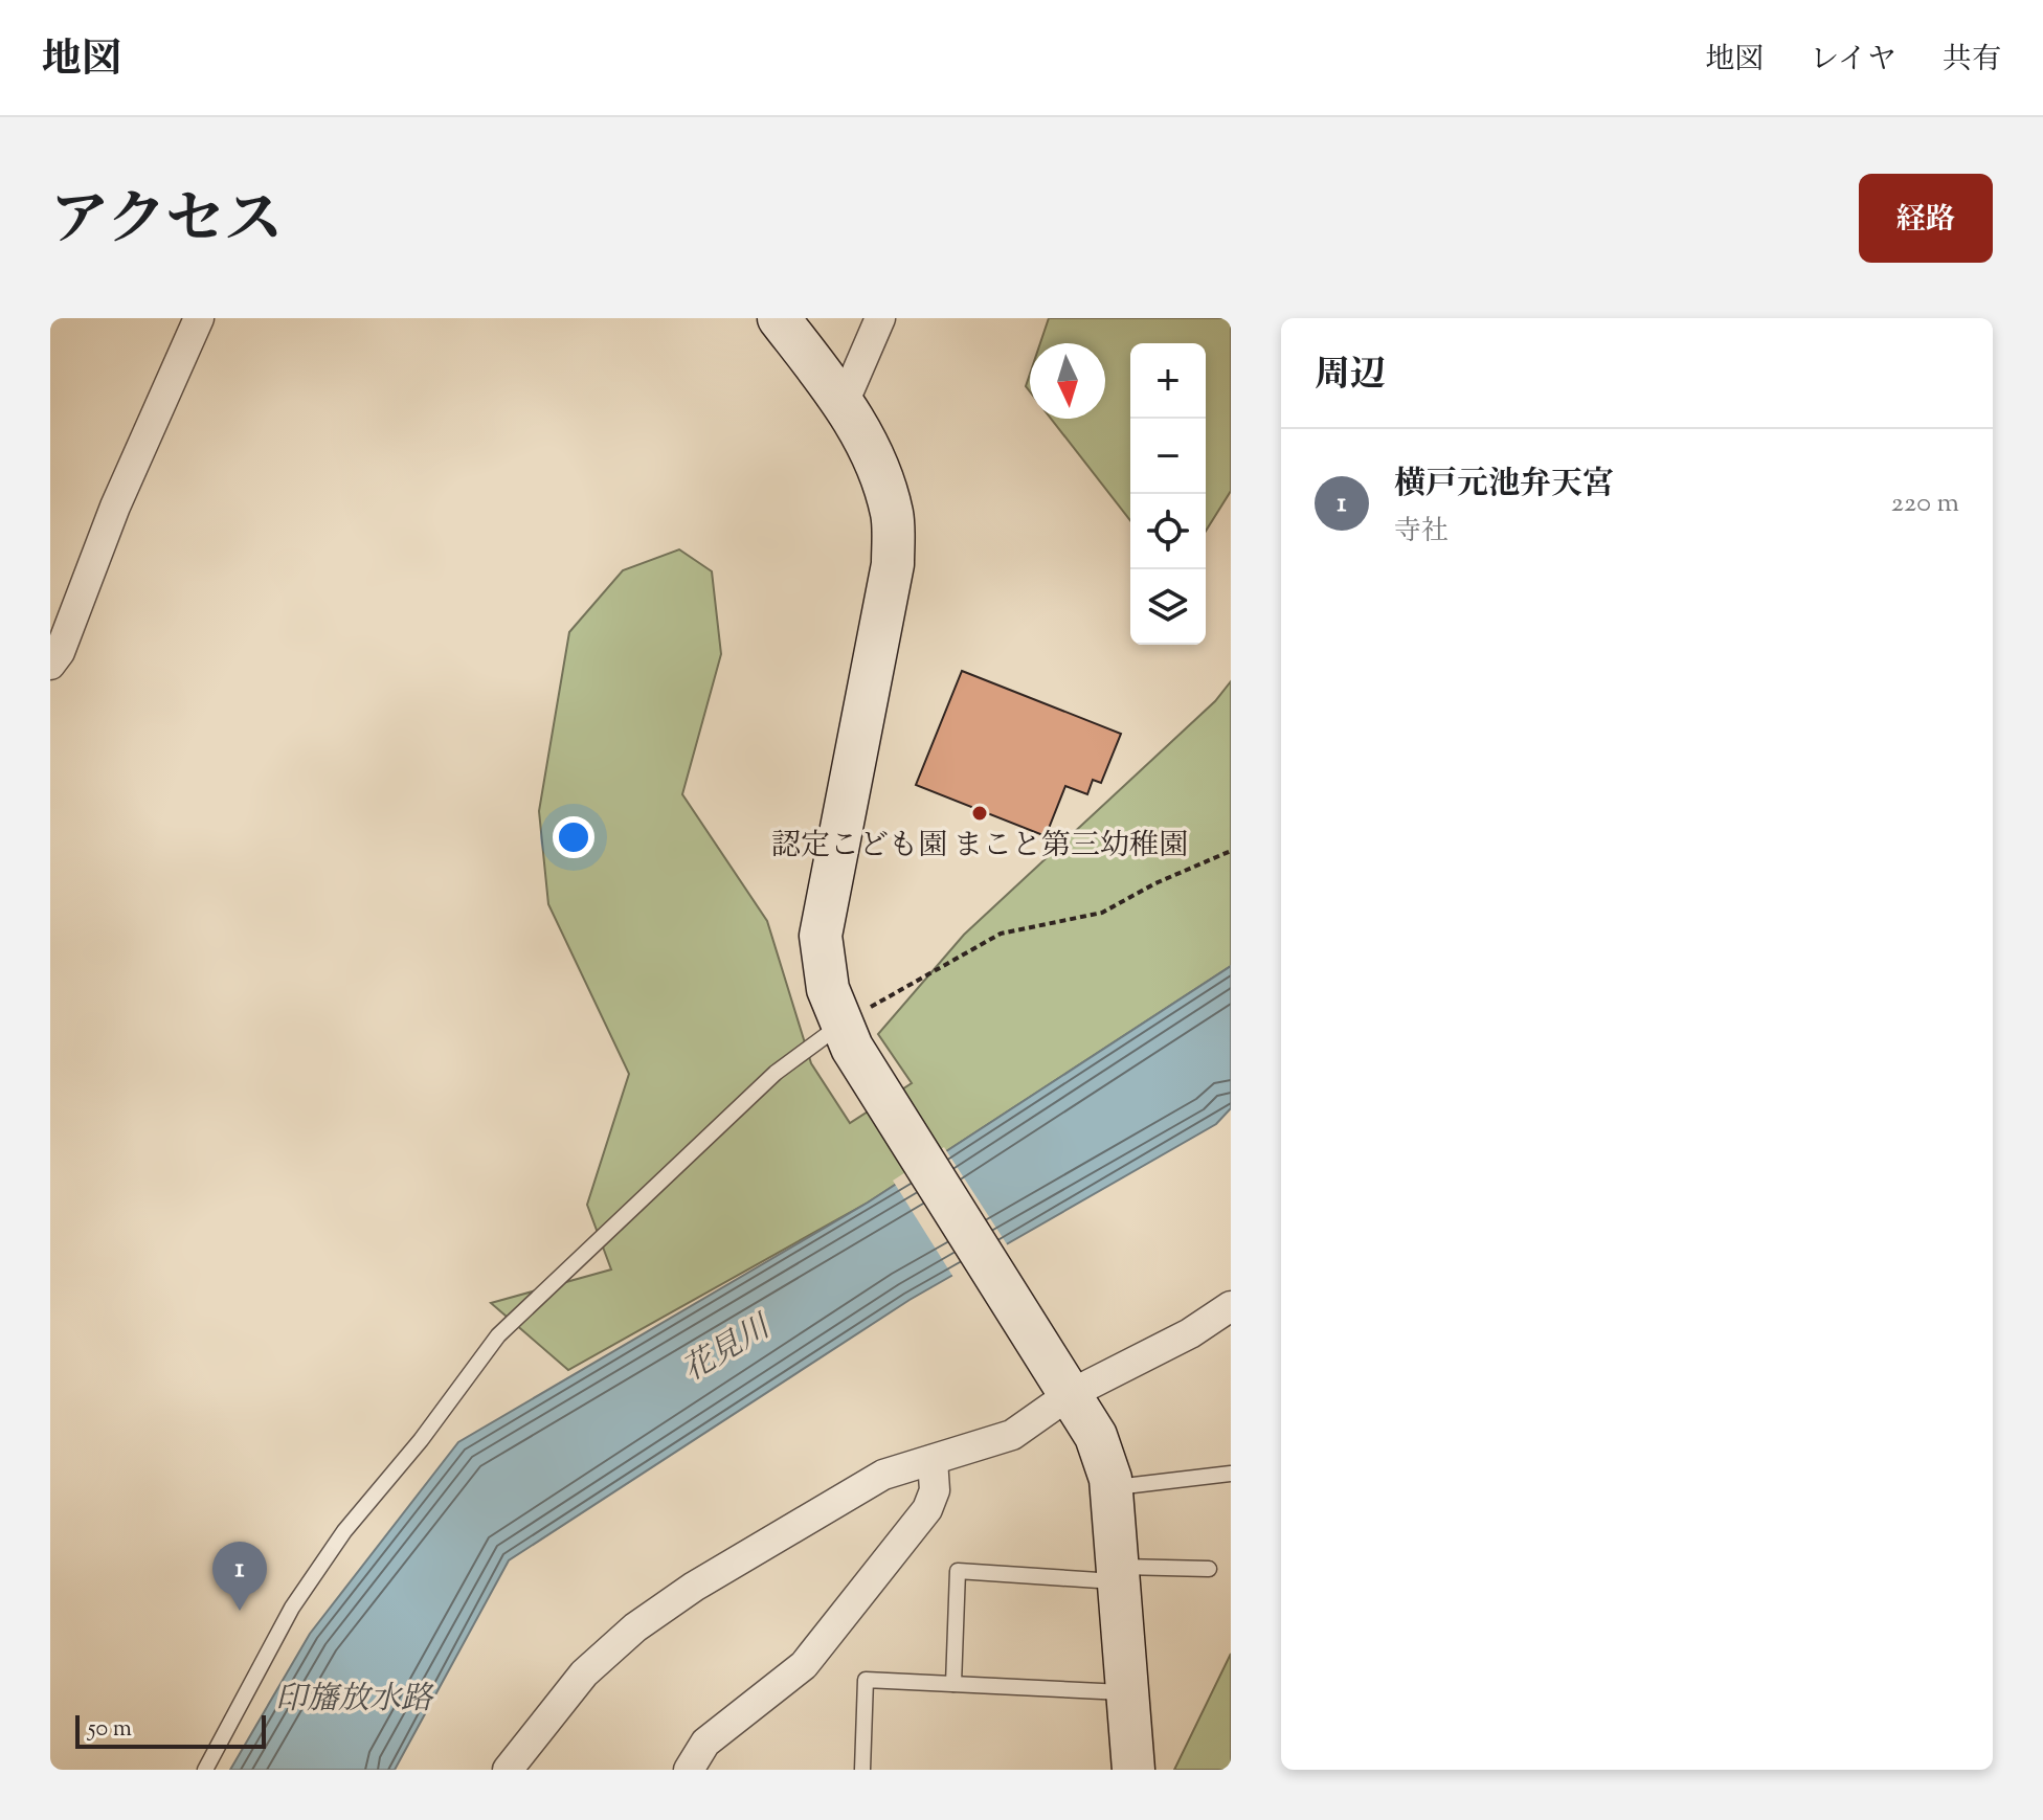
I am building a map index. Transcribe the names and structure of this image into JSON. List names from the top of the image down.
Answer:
{
  "water": ["花見川", "印旛放水路"],
  "places": ["認定こども園 まこと第三幼稚園"],
  "scale_bar": "50 m",
  "north": "bottom",
  "page": {
    "header": "地図",
    "nav": ["地図", "レイヤ", "共有"],
    "title": "アクセス",
    "buttons": "経路",
    "heading": "周辺",
    "map_buttons": ["+", "−"],
    "list": [
      {
        "mark": "1",
        "name": "横戸元池弁天宮",
        "note": "寺社",
        "value": "220 m"
      }
    ],
    "pins": "1",
    "scale": "50 m"
  }
}
